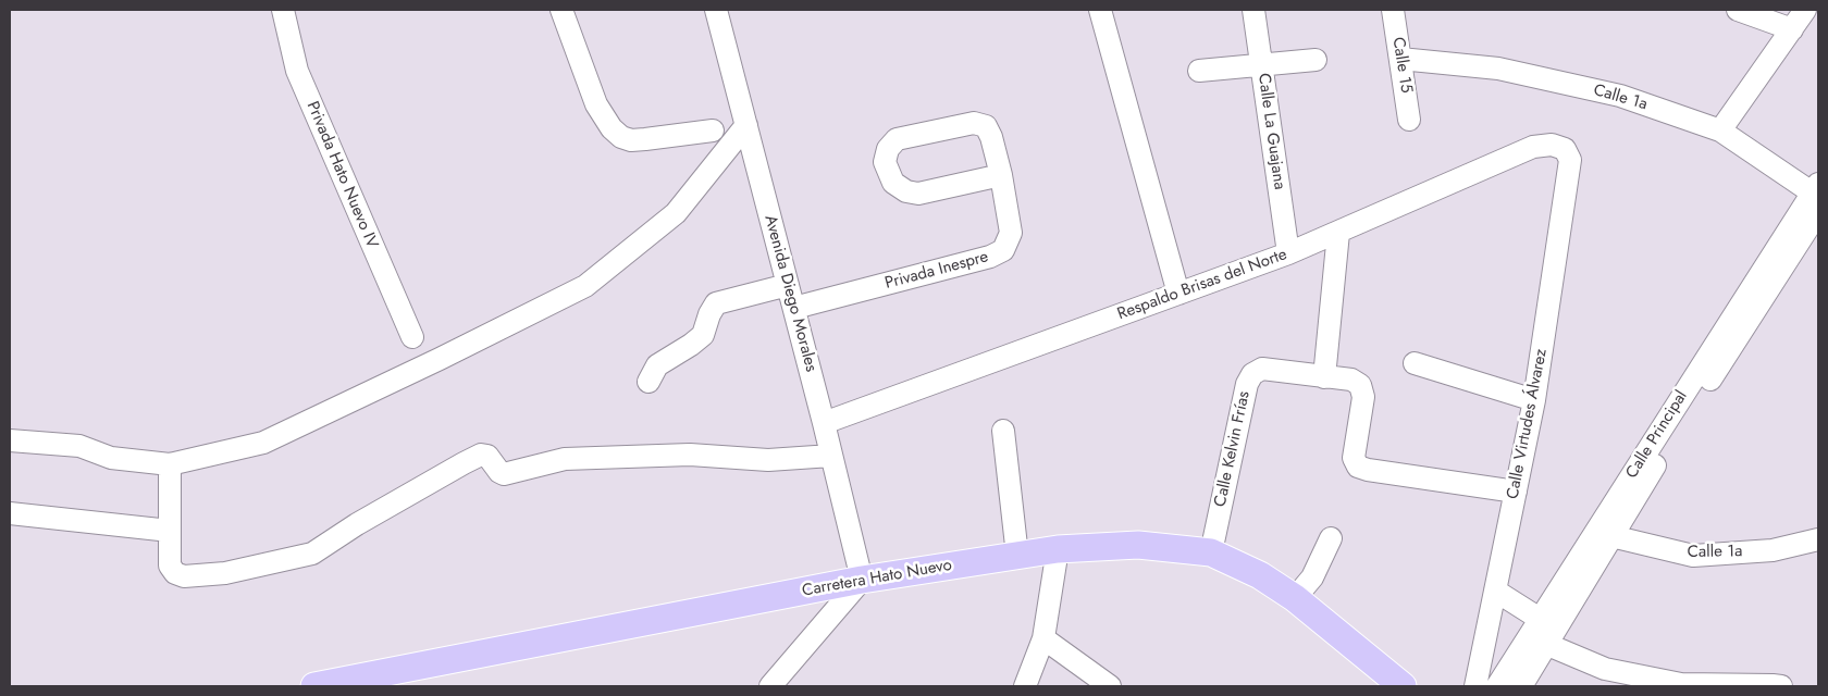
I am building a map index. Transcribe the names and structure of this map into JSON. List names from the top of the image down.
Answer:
{
  "streets": {
    "main road": ["Carretera Hato Nuevo"],
    "street": [
      "Calle 15",
      "Calle 1a",
      "Calle La Guajana",
      "Privada Hato Nuevo IV",
      "Privada Inespre",
      "Respaldo Brisas del Norte",
      "Avenida Diego Morales",
      "Calle Virtudes Álvarez",
      "Calle Principal",
      "Calle Kelvin Frías"
    ]
  },
  "crossings": [
    ["Calle 15", "Calle 1a"],
    ["Calle 1a", "Calle Principal"],
    ["Calle La Guajana", "Respaldo Brisas del Norte"],
    ["Privada Inespre", "Avenida Diego Morales"],
    ["Respaldo Brisas del Norte", "Avenida Diego Morales"],
    ["Respaldo Brisas del Norte", "Calle Virtudes Álvarez"],
    ["Avenida Diego Morales", "Carretera Hato Nuevo"],
    ["Calle Virtudes Álvarez", "Calle Kelvin Frías"],
    ["Calle Kelvin Frías", "Carretera Hato Nuevo"]
  ]
}
